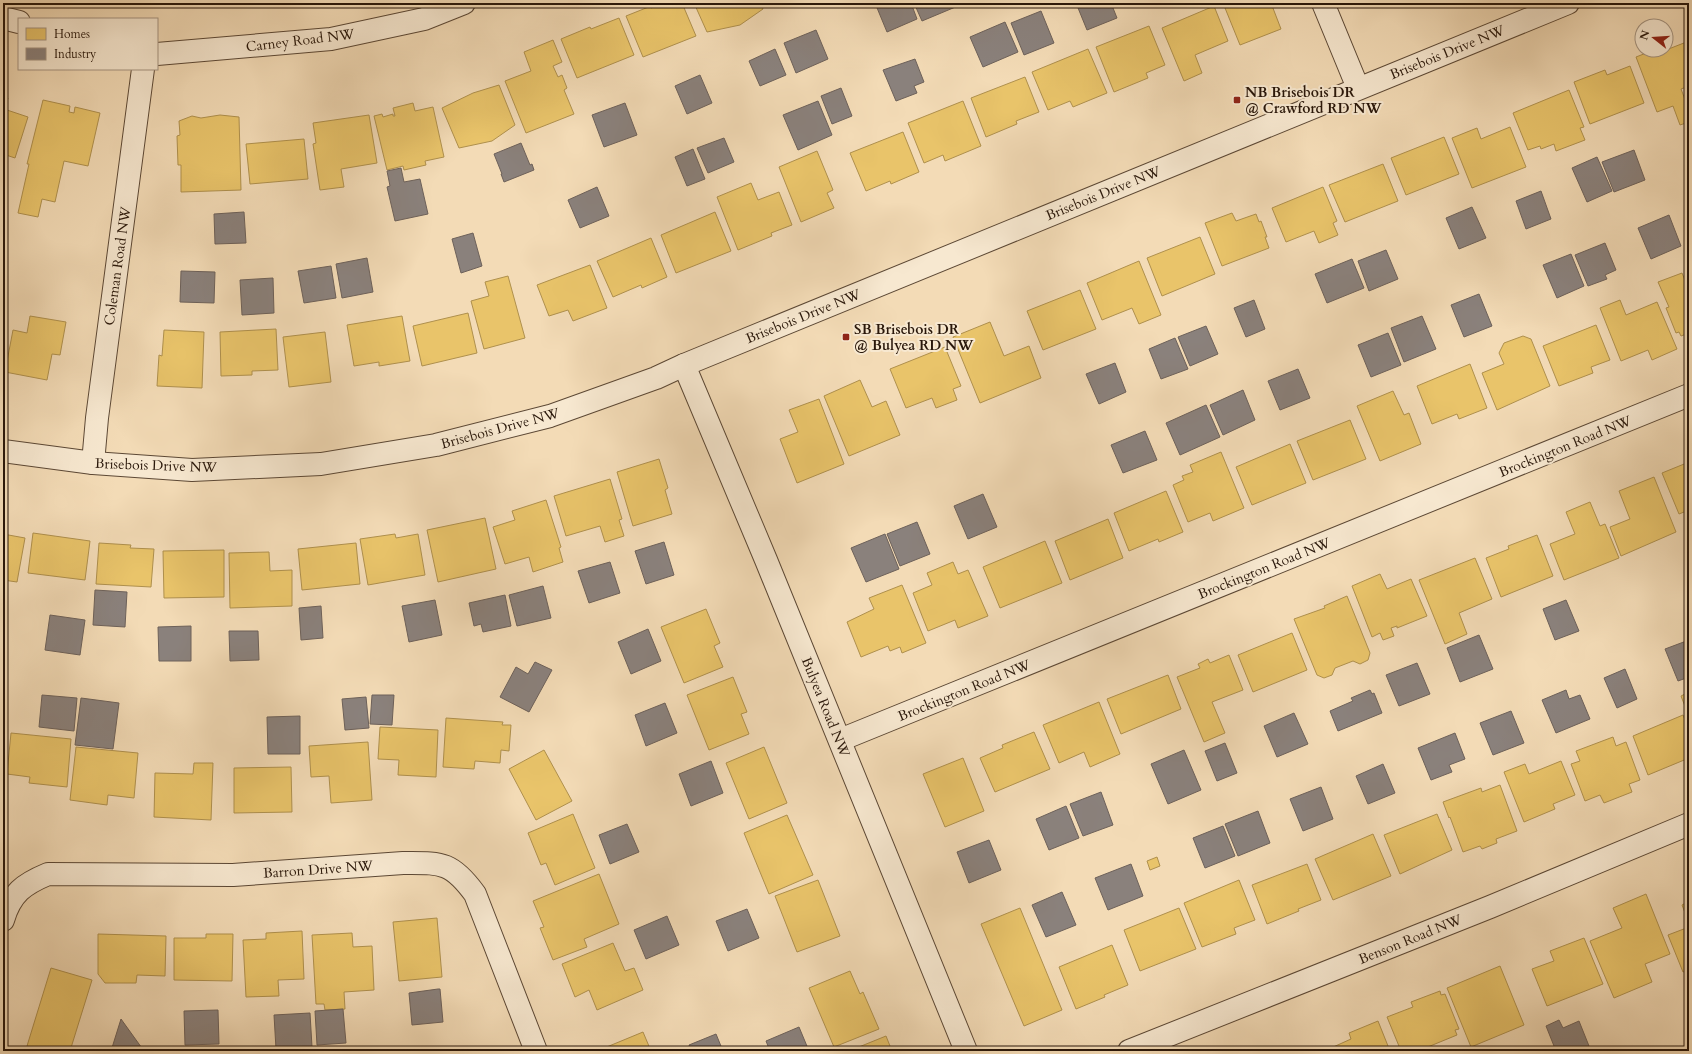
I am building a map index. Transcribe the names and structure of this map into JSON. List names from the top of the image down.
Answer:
{
  "streets": {
    "street": [
      "Carney Road NW",
      "Brisebois Drive NW",
      "Coleman Road NW",
      "Brockington Road NW",
      "Bulyea Road NW",
      "Barron Drive NW",
      "Benson Road NW"
    ]
  },
  "crossings": [
    ["Brisebois Drive NW", "Coleman Road NW"],
    ["Brisebois Drive NW", "Bulyea Road NW"],
    ["Brockington Road NW", "Bulyea Road NW"]
  ],
  "places": {
    "transit": ["NB Brisebois DR @ Crawford RD NW", "SB Brisebois DR @ Bulyea RD NW"]
  },
  "legend": ["Homes", "Industry"],
  "north": "left"
}
